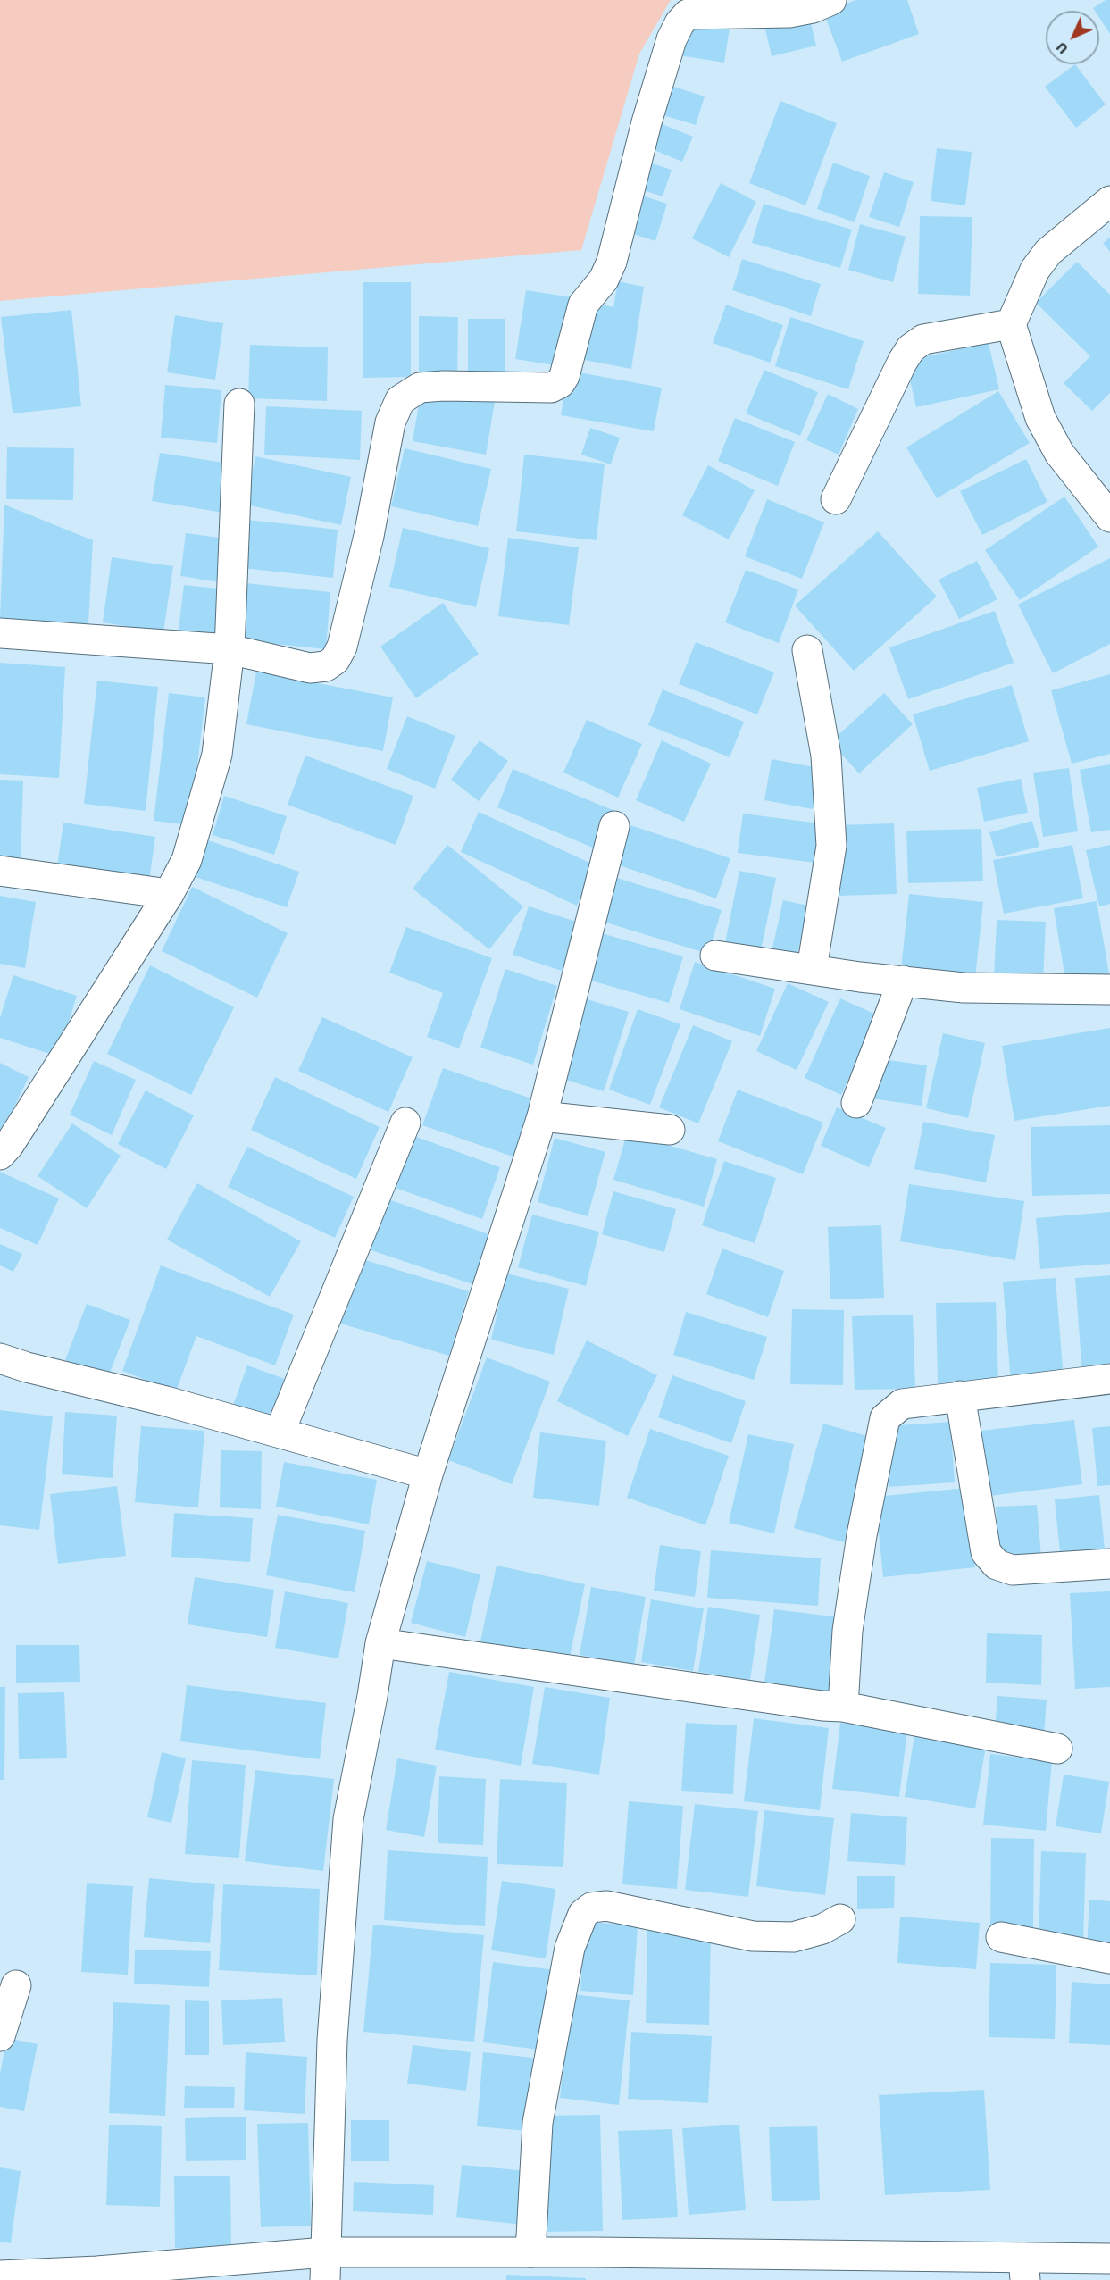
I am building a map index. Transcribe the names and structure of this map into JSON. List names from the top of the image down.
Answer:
{
  "north": "bottom left"
}
